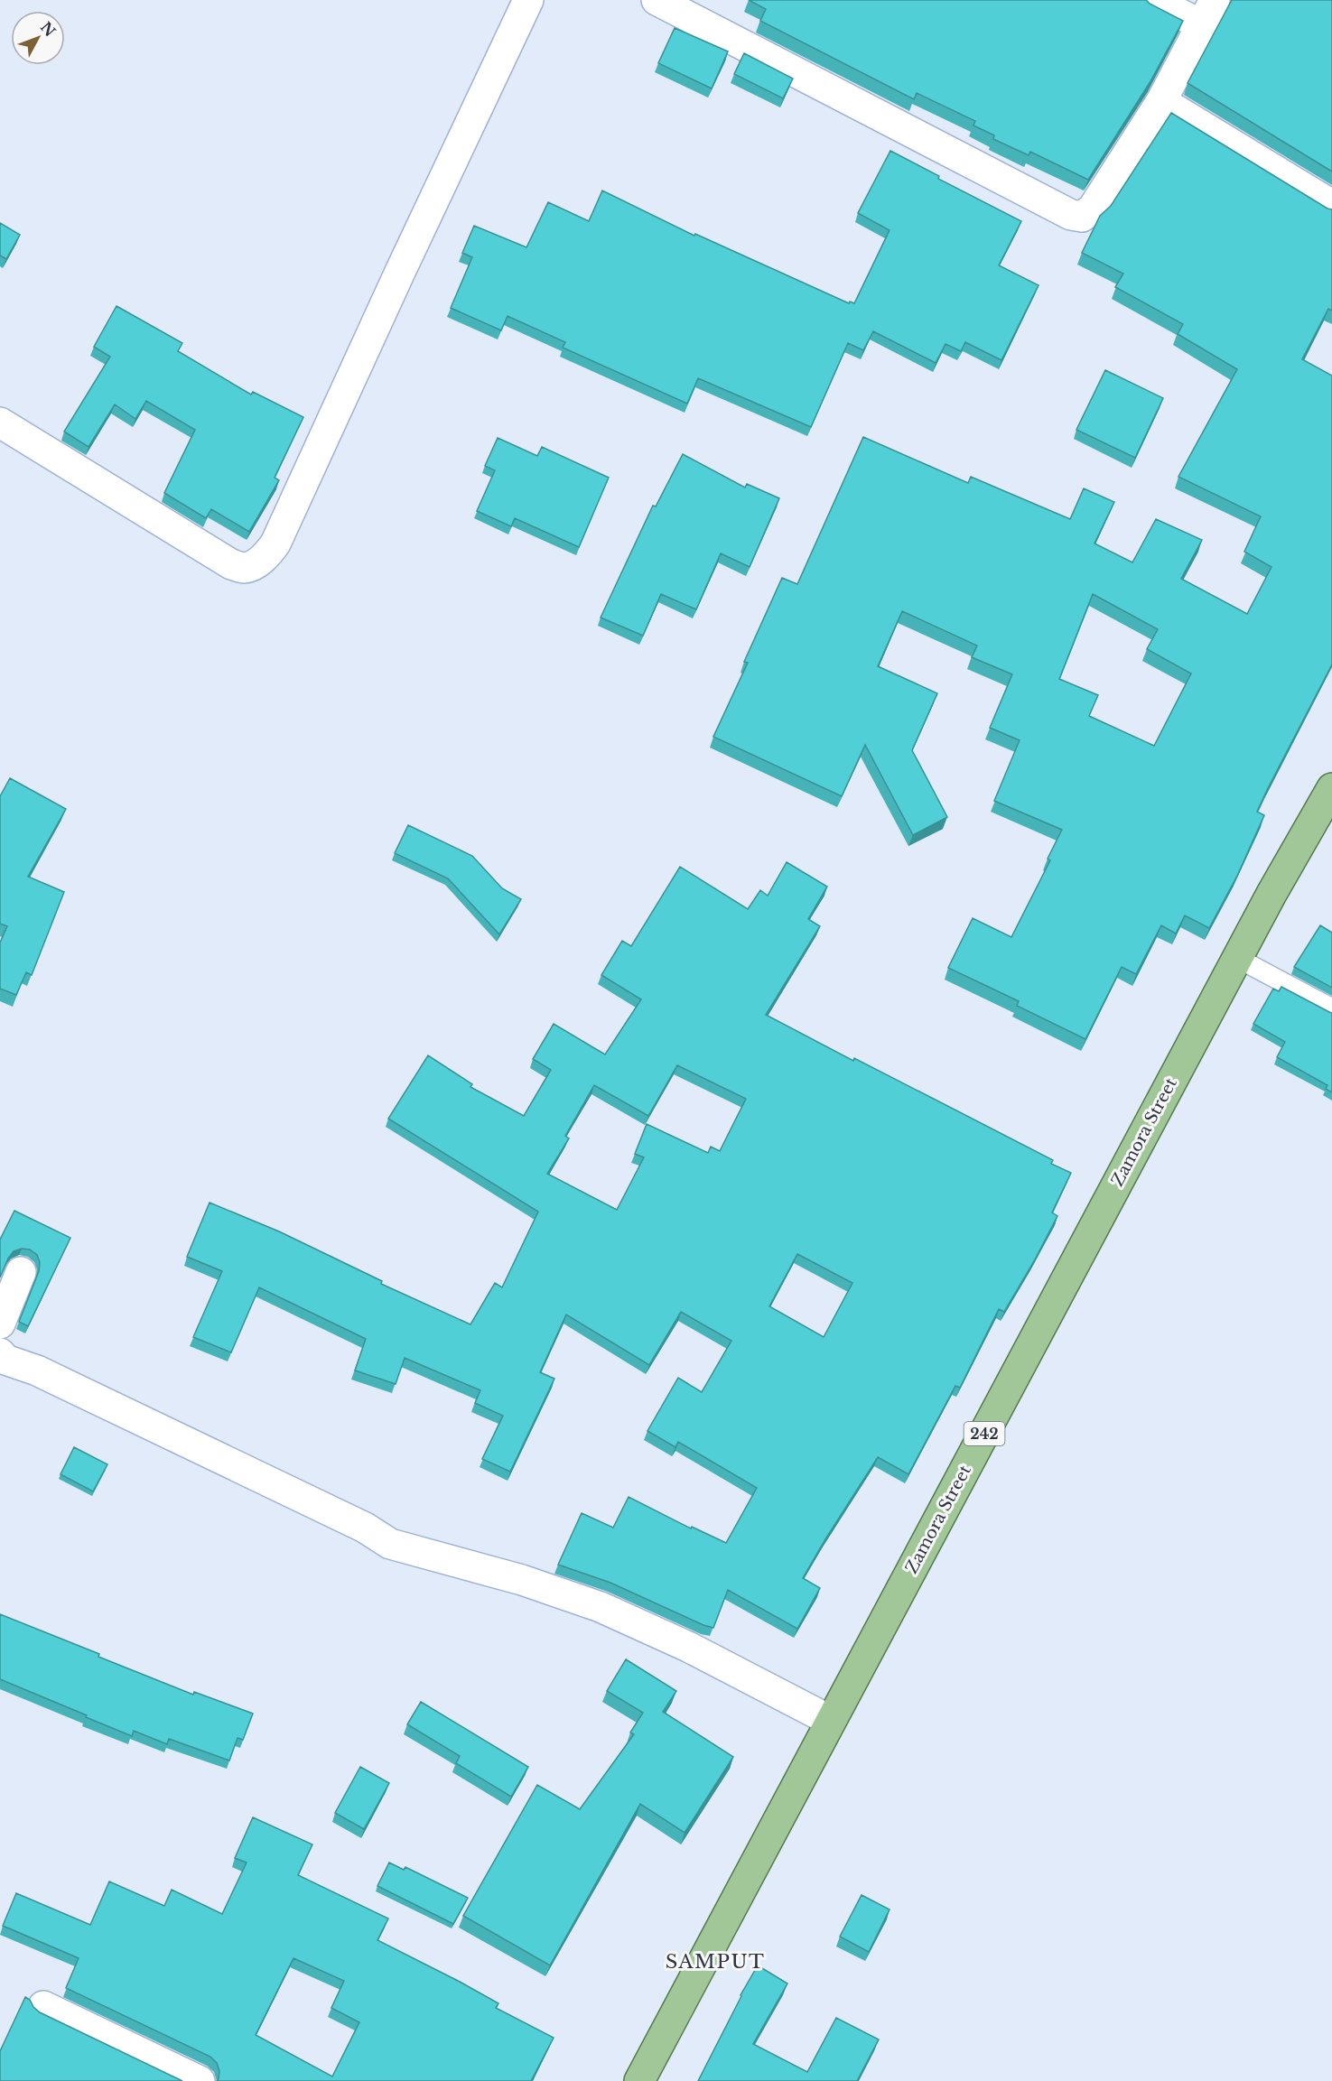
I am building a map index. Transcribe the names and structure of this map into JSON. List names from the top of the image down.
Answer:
{
  "streets": {
    "main road": ["Zamora Street", "242"]
  },
  "districts": ["SAMPUT"],
  "north": "top right"
}
